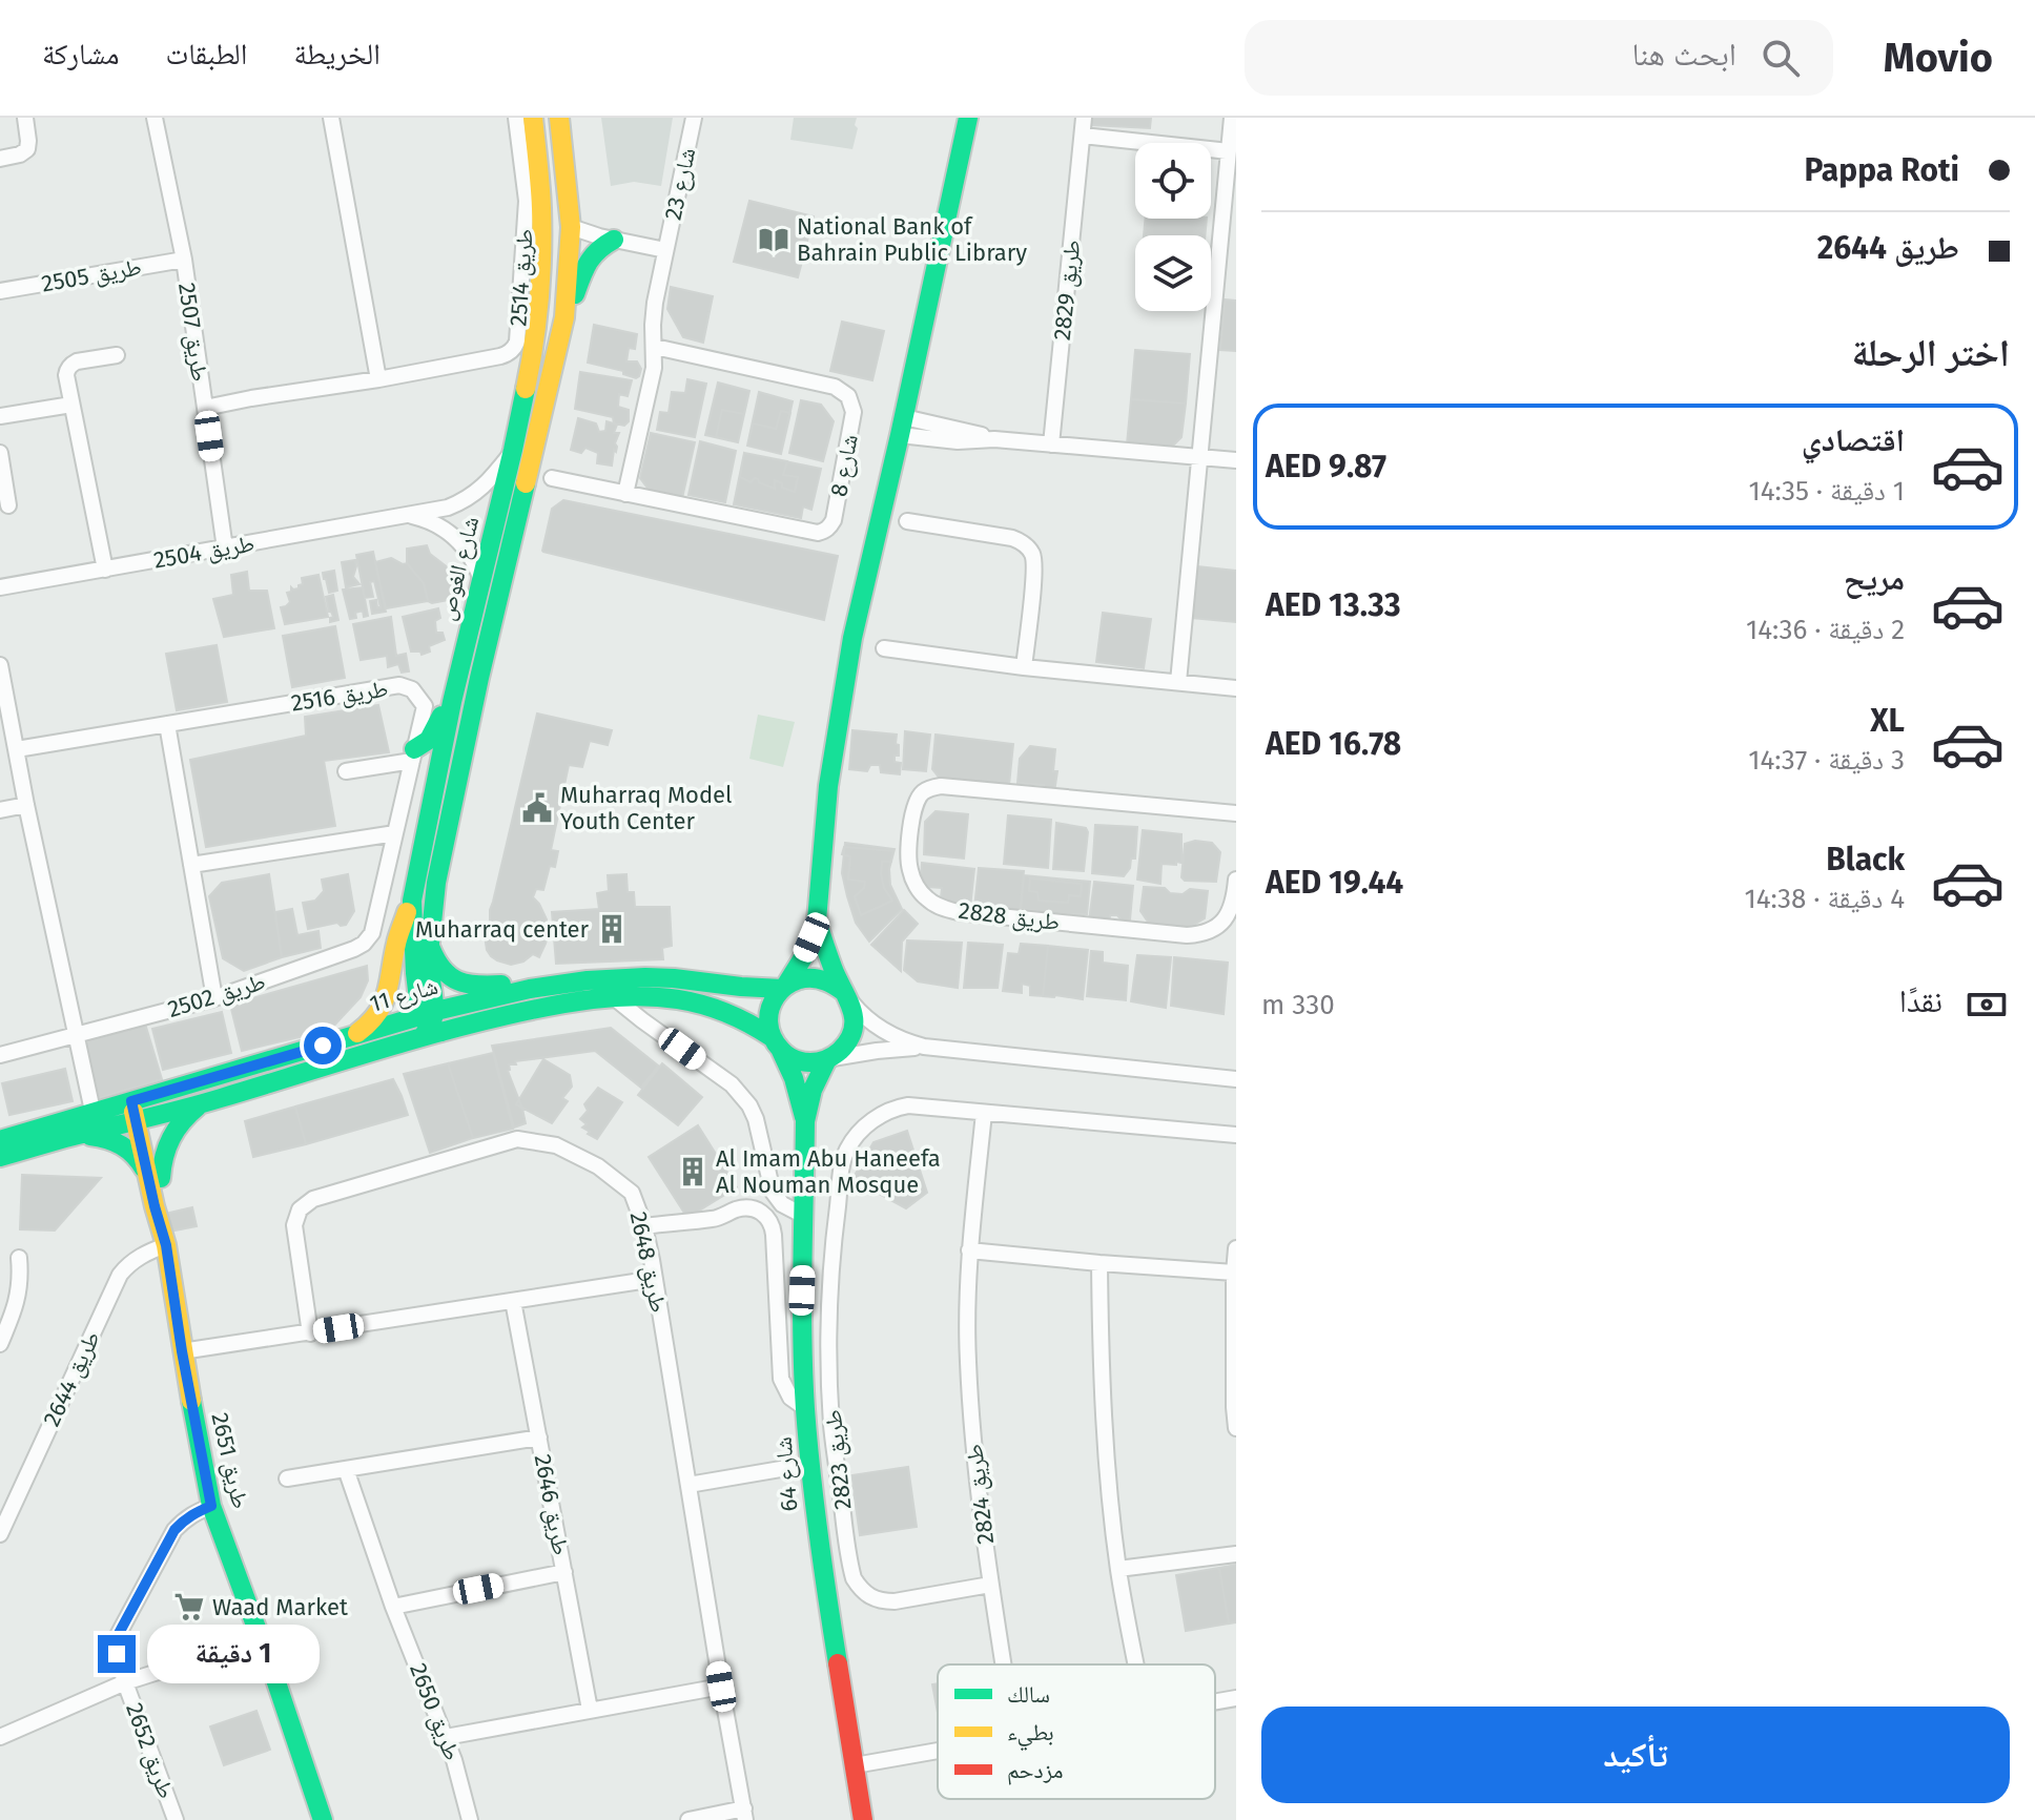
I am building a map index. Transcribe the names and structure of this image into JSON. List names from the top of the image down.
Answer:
{
  "streets": {
    "street": [
      "شارع 23",
      "طريق 2505",
      "طريق 2514",
      "طريق 2829",
      "طريق 2507",
      "شارع 8",
      "طريق 2504",
      "شارع الغوص",
      "طريق 2516",
      "طريق 2828",
      "طريق 2502",
      "شارع 11",
      "طريق 2648",
      "طريق 2644",
      "طريق 2823",
      "طريق 2651",
      "شارع 64",
      "طريق 2824",
      "طريق 2646",
      "طريق 2650",
      "طريق 2652"
    ]
  },
  "crossings": [
    ["طريق 2505", "طريق 2507"],
    ["طريق 2514", "طريق 2507"],
    ["طريق 2507", "طريق 2504"],
    ["طريق 2504", "شارع الغوص"],
    ["شارع الغوص", "شارع 11"],
    ["طريق 2516", "طريق 2502"],
    ["شارع 11", "طريق 2651"],
    ["شارع 11", "شارع 64"],
    ["طريق 2644", "طريق 2651"],
    ["طريق 2823", "طريق 2824"]
  ],
  "places": {
    "library": ["National Bank of Bahrain Public Library"],
    "public building": ["Muharraq Model Youth Center"],
    "building": ["Muharraq center", "Al Imam Abu Haneefa Al Nouman Mosque"],
    "supermarket": ["Waad Market"]
  },
  "legend": ["سالك", "بطيء", "مزدحم"],
  "page": {
    "header": "Movio",
    "search": "ابحث هنا",
    "nav": ["الخريطة", "الطبقات", "مشاركة"],
    "banner": ["Pappa Roti", "طريق 2644"],
    "heading": "اختر الرحلة",
    "list": [
      {
        "name": "اقتصادي",
        "note": "1 دقيقة · 14:35",
        "value": "AED 9.87"
      },
      {
        "name": "مريح",
        "note": "2 دقيقة · 14:36",
        "value": "AED 13.33"
      },
      {
        "name": "XL",
        "note": "3 دقيقة · 14:37",
        "value": "AED 16.78"
      },
      {
        "name": "Black",
        "note": "4 دقيقة · 14:38",
        "value": "AED 19.44"
      }
    ],
    "pay": ["نقدًا", "330 m"],
    "bubble": "1 دقيقة",
    "buttons": "تأكيد"
  }
}
